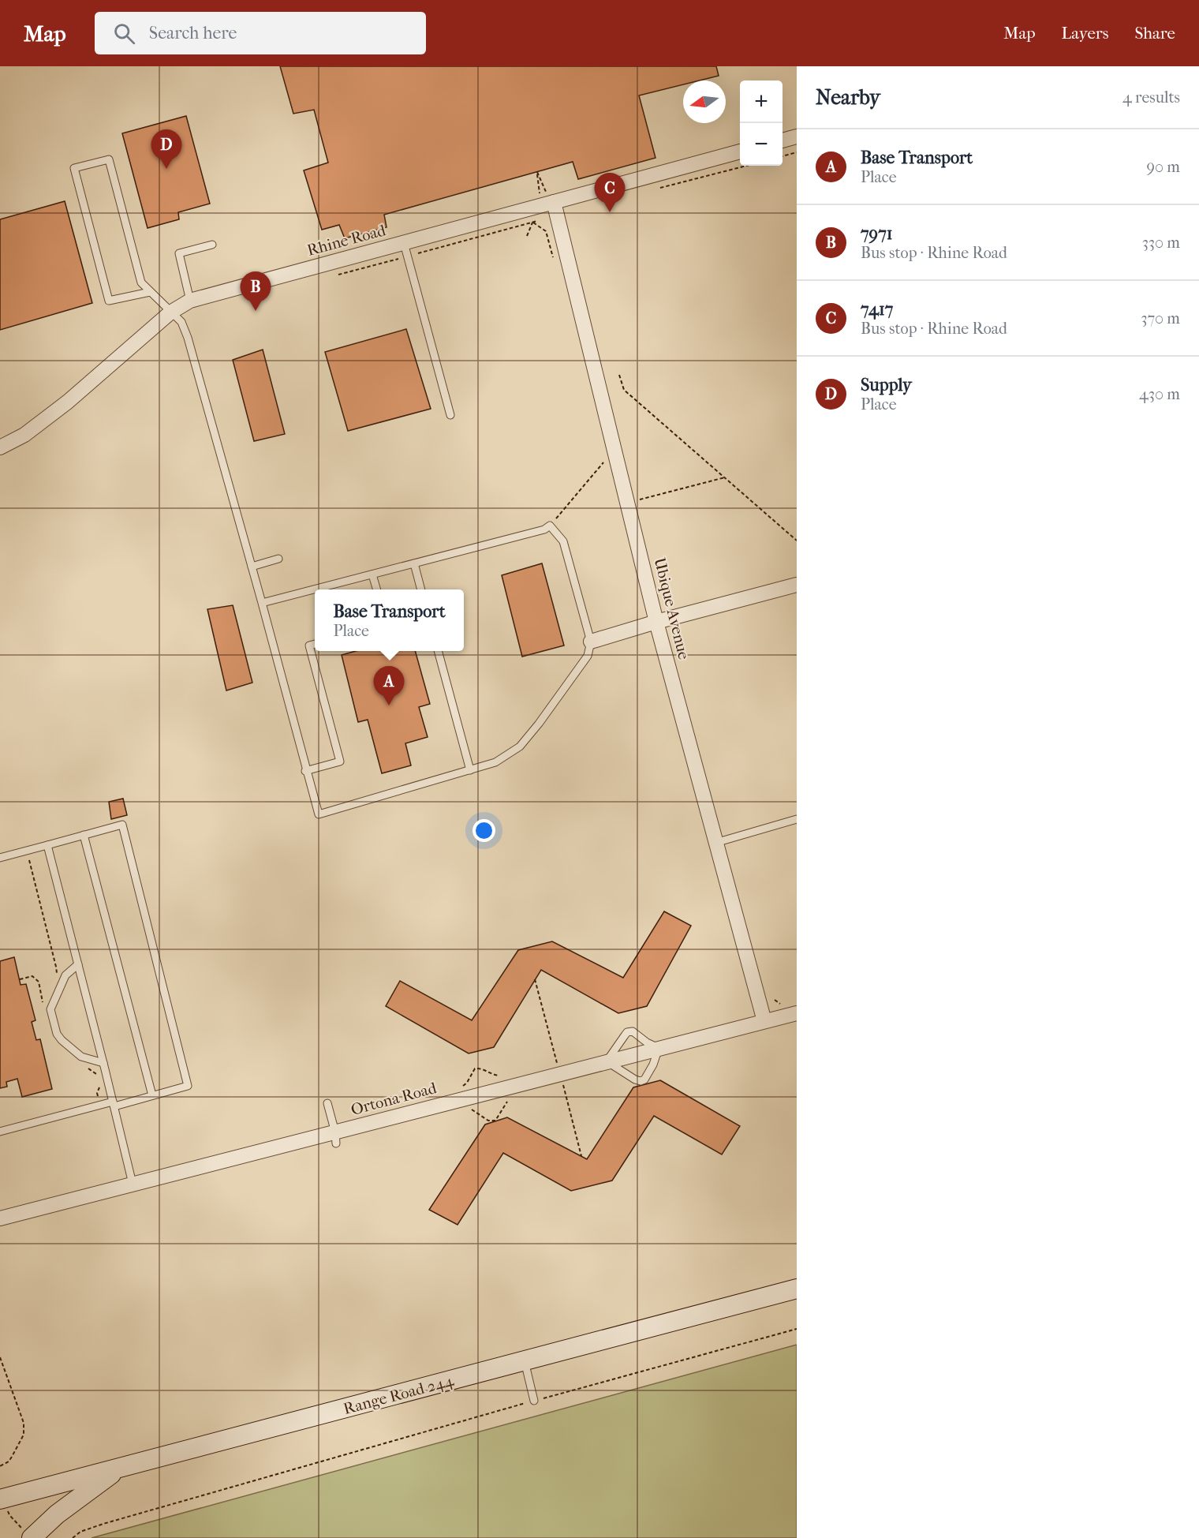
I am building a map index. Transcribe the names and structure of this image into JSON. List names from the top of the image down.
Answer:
{
  "streets": {
    "street": [
      "Rhine Road",
      "Ubique Avenue",
      "Ortona Road",
      "Range Road 244"
    ]
  },
  "crossings": [
    ["Rhine Road", "Ubique Avenue"],
    ["Ubique Avenue", "Ortona Road"]
  ],
  "north": "left",
  "page": {
    "header": "Map",
    "search": "Search here",
    "nav": ["Map", "Layers", "Share"],
    "heading": ["Nearby", "4 results"],
    "map_buttons": ["+", "−"],
    "list": [
      {
        "mark": "A",
        "name": "Base Transport",
        "note": "Place",
        "value": "90 m"
      },
      {
        "mark": "B",
        "name": "7971",
        "note": "Bus stop · Rhine Road",
        "value": "330 m"
      },
      {
        "mark": "C",
        "name": "7417",
        "note": "Bus stop · Rhine Road",
        "value": "370 m"
      },
      {
        "mark": "D",
        "name": "Supply",
        "note": "Place",
        "value": "430 m"
      }
    ],
    "pins": [
      "D",
      "C",
      "B",
      "A"
    ],
    "popup": ["Base Transport", "Place"]
  }
}
